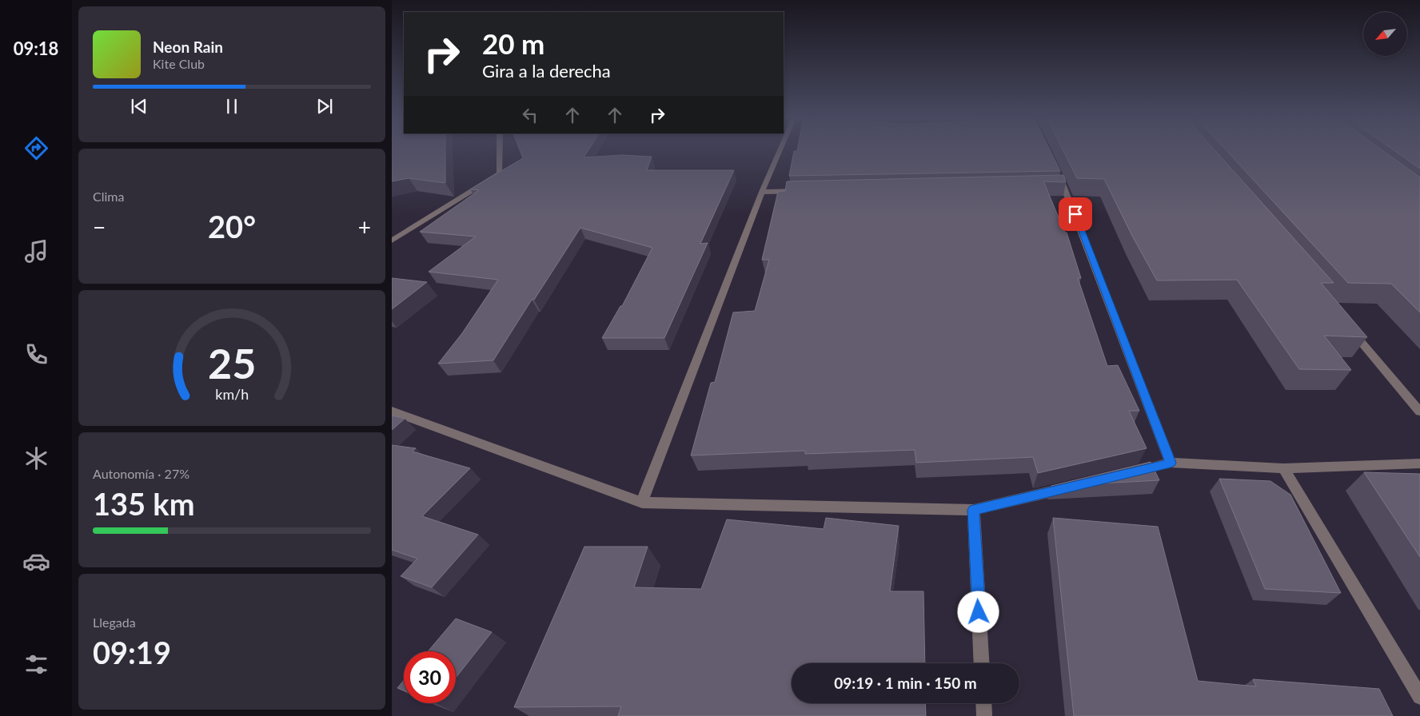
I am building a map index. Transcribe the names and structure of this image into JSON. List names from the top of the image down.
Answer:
{
  "north": "bottom left",
  "page": {
    "tabs": "09:18",
    "turn": ["20 m", "Gira a la derecha"],
    "song": ["Neon Rain", "Kite Club"],
    "tile": [
      "Clima",
      ["Autonomía · 27%", "135 km"],
      ["Llegada", "09:19"]
    ],
    "heat": ["−", "20°", "+"],
    "limit": "30",
    "trip": "09:19 · 1 min · 150 m",
    "gauge": ["25", "km/h"]
  }
}
